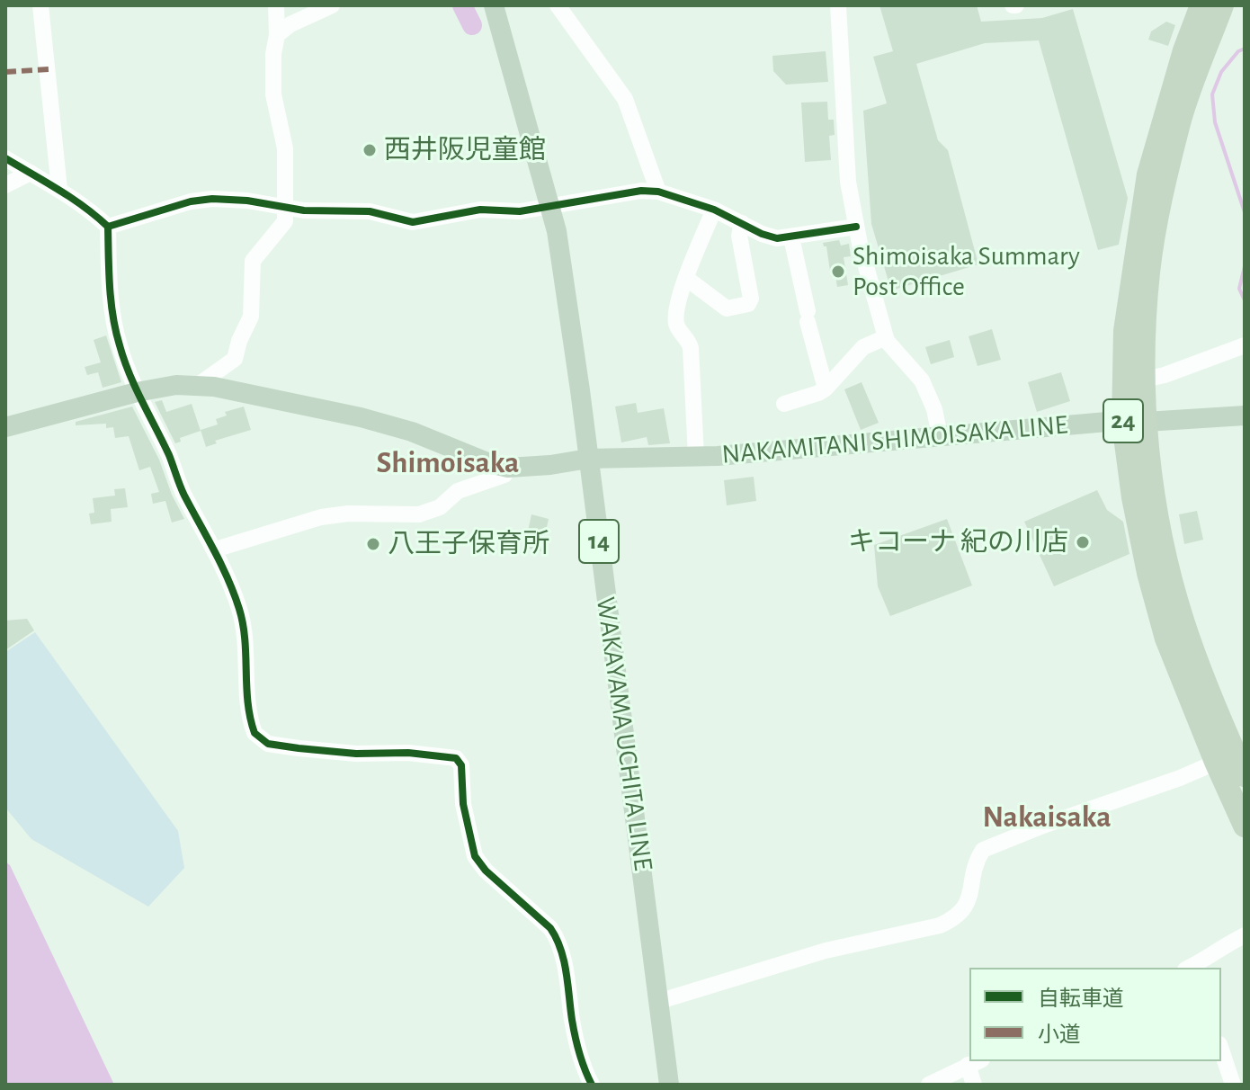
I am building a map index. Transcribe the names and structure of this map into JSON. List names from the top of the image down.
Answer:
{
  "streets": {
    "highway": ["24"],
    "main road": ["NAKAMITANI SHIMOISAKA LINE", "14", "WAKAYAMA UCHITA LINE"]
  },
  "crossings": [
    ["24", "NAKAMITANI SHIMOISAKA LINE"],
    ["NAKAMITANI SHIMOISAKA LINE", "WAKAYAMA UCHITA LINE"]
  ],
  "districts": ["Shimoisaka", "Nakaisaka"],
  "places": [
    "西井阪児童館",
    "Shimoisaka Summary Post Office",
    "キコーナ 紀の川店",
    "八王子保育所"
  ],
  "legend": ["自転車道", "小道"]
}
